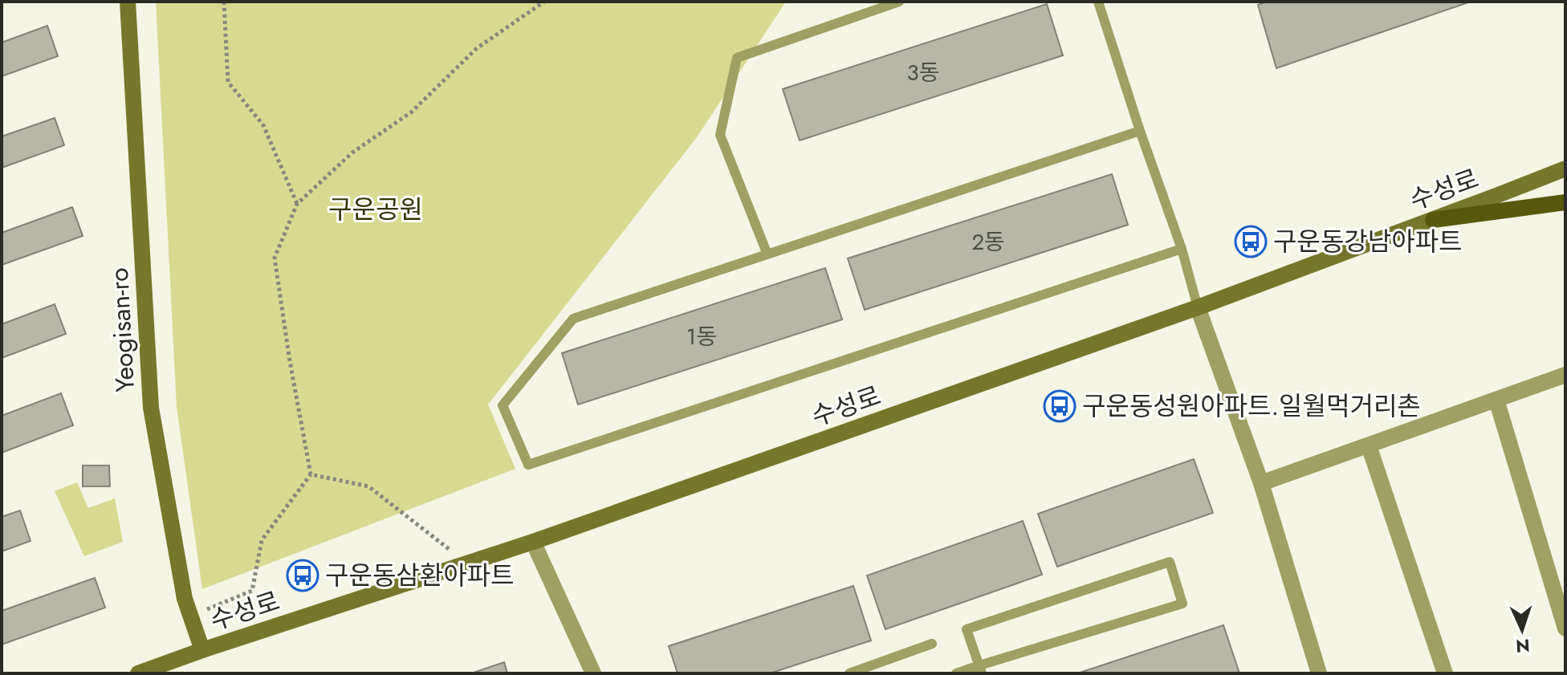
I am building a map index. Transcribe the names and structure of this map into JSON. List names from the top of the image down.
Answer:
{
  "streets": {
    "street": ["수성로", "Yeogisan-ro"]
  },
  "crossings": [
    ["수성로", "Yeogisan-ro"]
  ],
  "parks": ["구운공원"],
  "places": {
    "bus stop": ["구운동강남아파트", "구운동성원아파트.일월먹거리촌", "구운동삼환아파트"]
  },
  "house_numbers": ["3동", "2동", "1동"],
  "north": "bottom"
}
